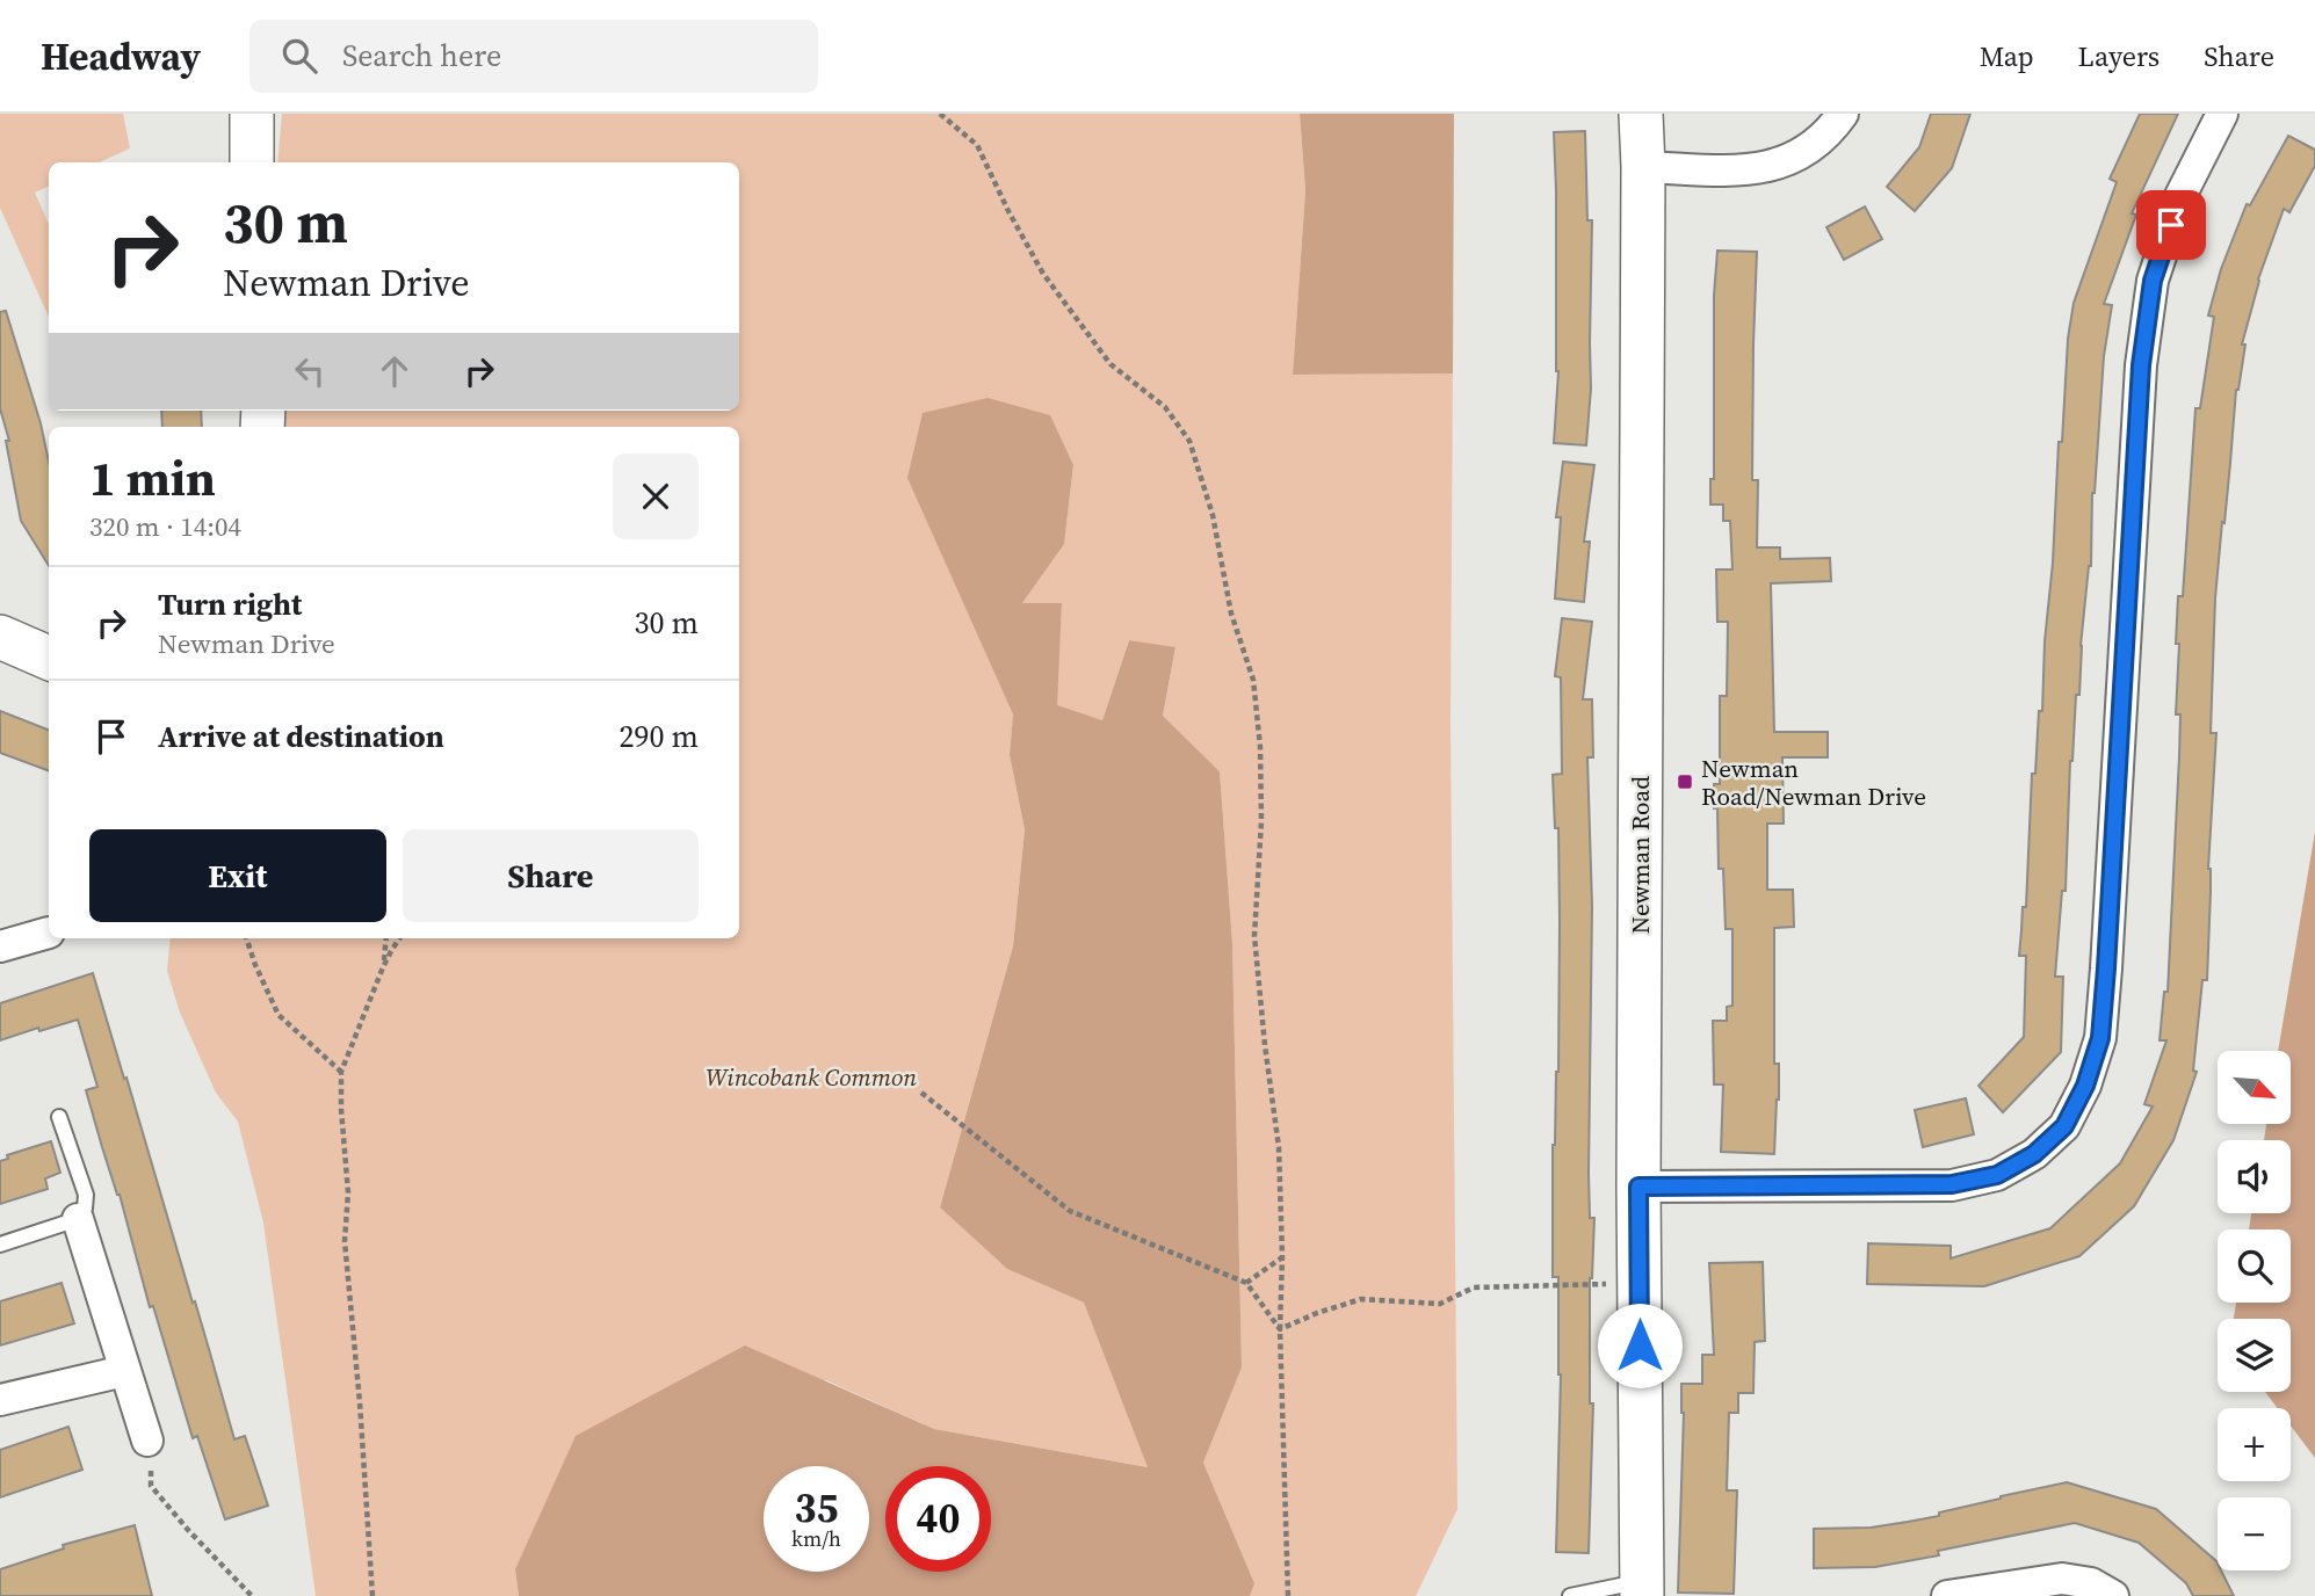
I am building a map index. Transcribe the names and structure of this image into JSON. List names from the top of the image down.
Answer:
{
  "streets": {
    "street": ["Newman Road"]
  },
  "parks": ["Wincobank Common"],
  "places": {
    "transit": ["Newman Road/Newman Drive"]
  },
  "north": "bottom right",
  "page": {
    "header": "Headway",
    "search": "Search here",
    "nav": ["Map", "Layers", "Share"],
    "turn": ["30 m", "Newman Drive"],
    "heading": ["1 min", "320 m · 14:04"],
    "list": [
      {
        "name": "Turn right",
        "note": "Newman Drive",
        "value": "30 m"
      },
      {
        "name": "Arrive at destination",
        "value": "290 m"
      }
    ],
    "buttons": ["Exit", "Share"],
    "map_buttons": ["+", "−"],
    "speed": "35 km/h",
    "limit": "40"
  }
}
